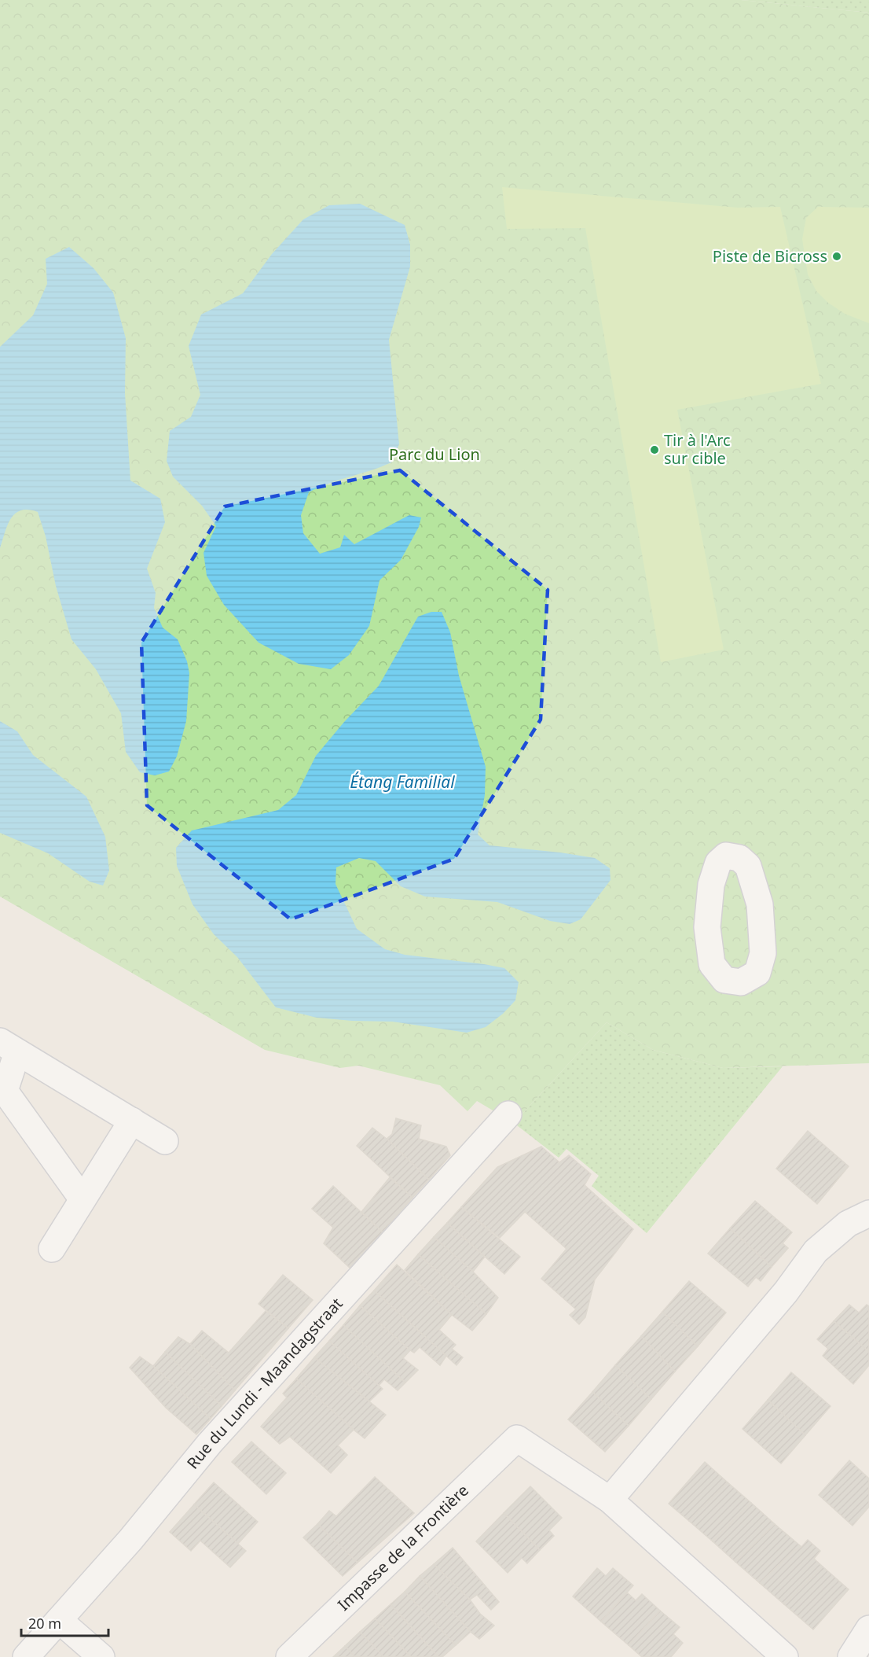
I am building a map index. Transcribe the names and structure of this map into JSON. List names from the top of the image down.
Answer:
{
  "streets": {
    "street": ["Rue du Lundi - Maandagstraat", "Impasse de la Frontière"]
  },
  "water": ["Étang Familial"],
  "parks": ["Parc du Lion"],
  "places": ["Piste de Bicross", "Tir à l'Arc sur cible"],
  "scale_bar": "20 m"
}
